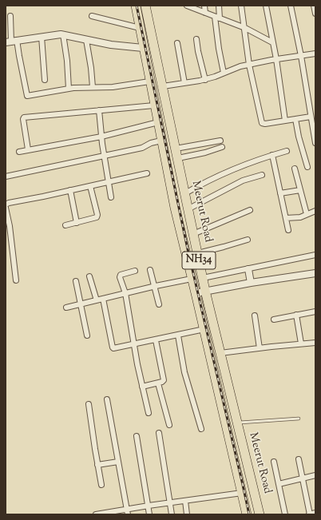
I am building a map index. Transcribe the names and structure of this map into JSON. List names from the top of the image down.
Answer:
{
  "streets": {
    "highway": ["Meerut Road", "NH34"]
  }
}
